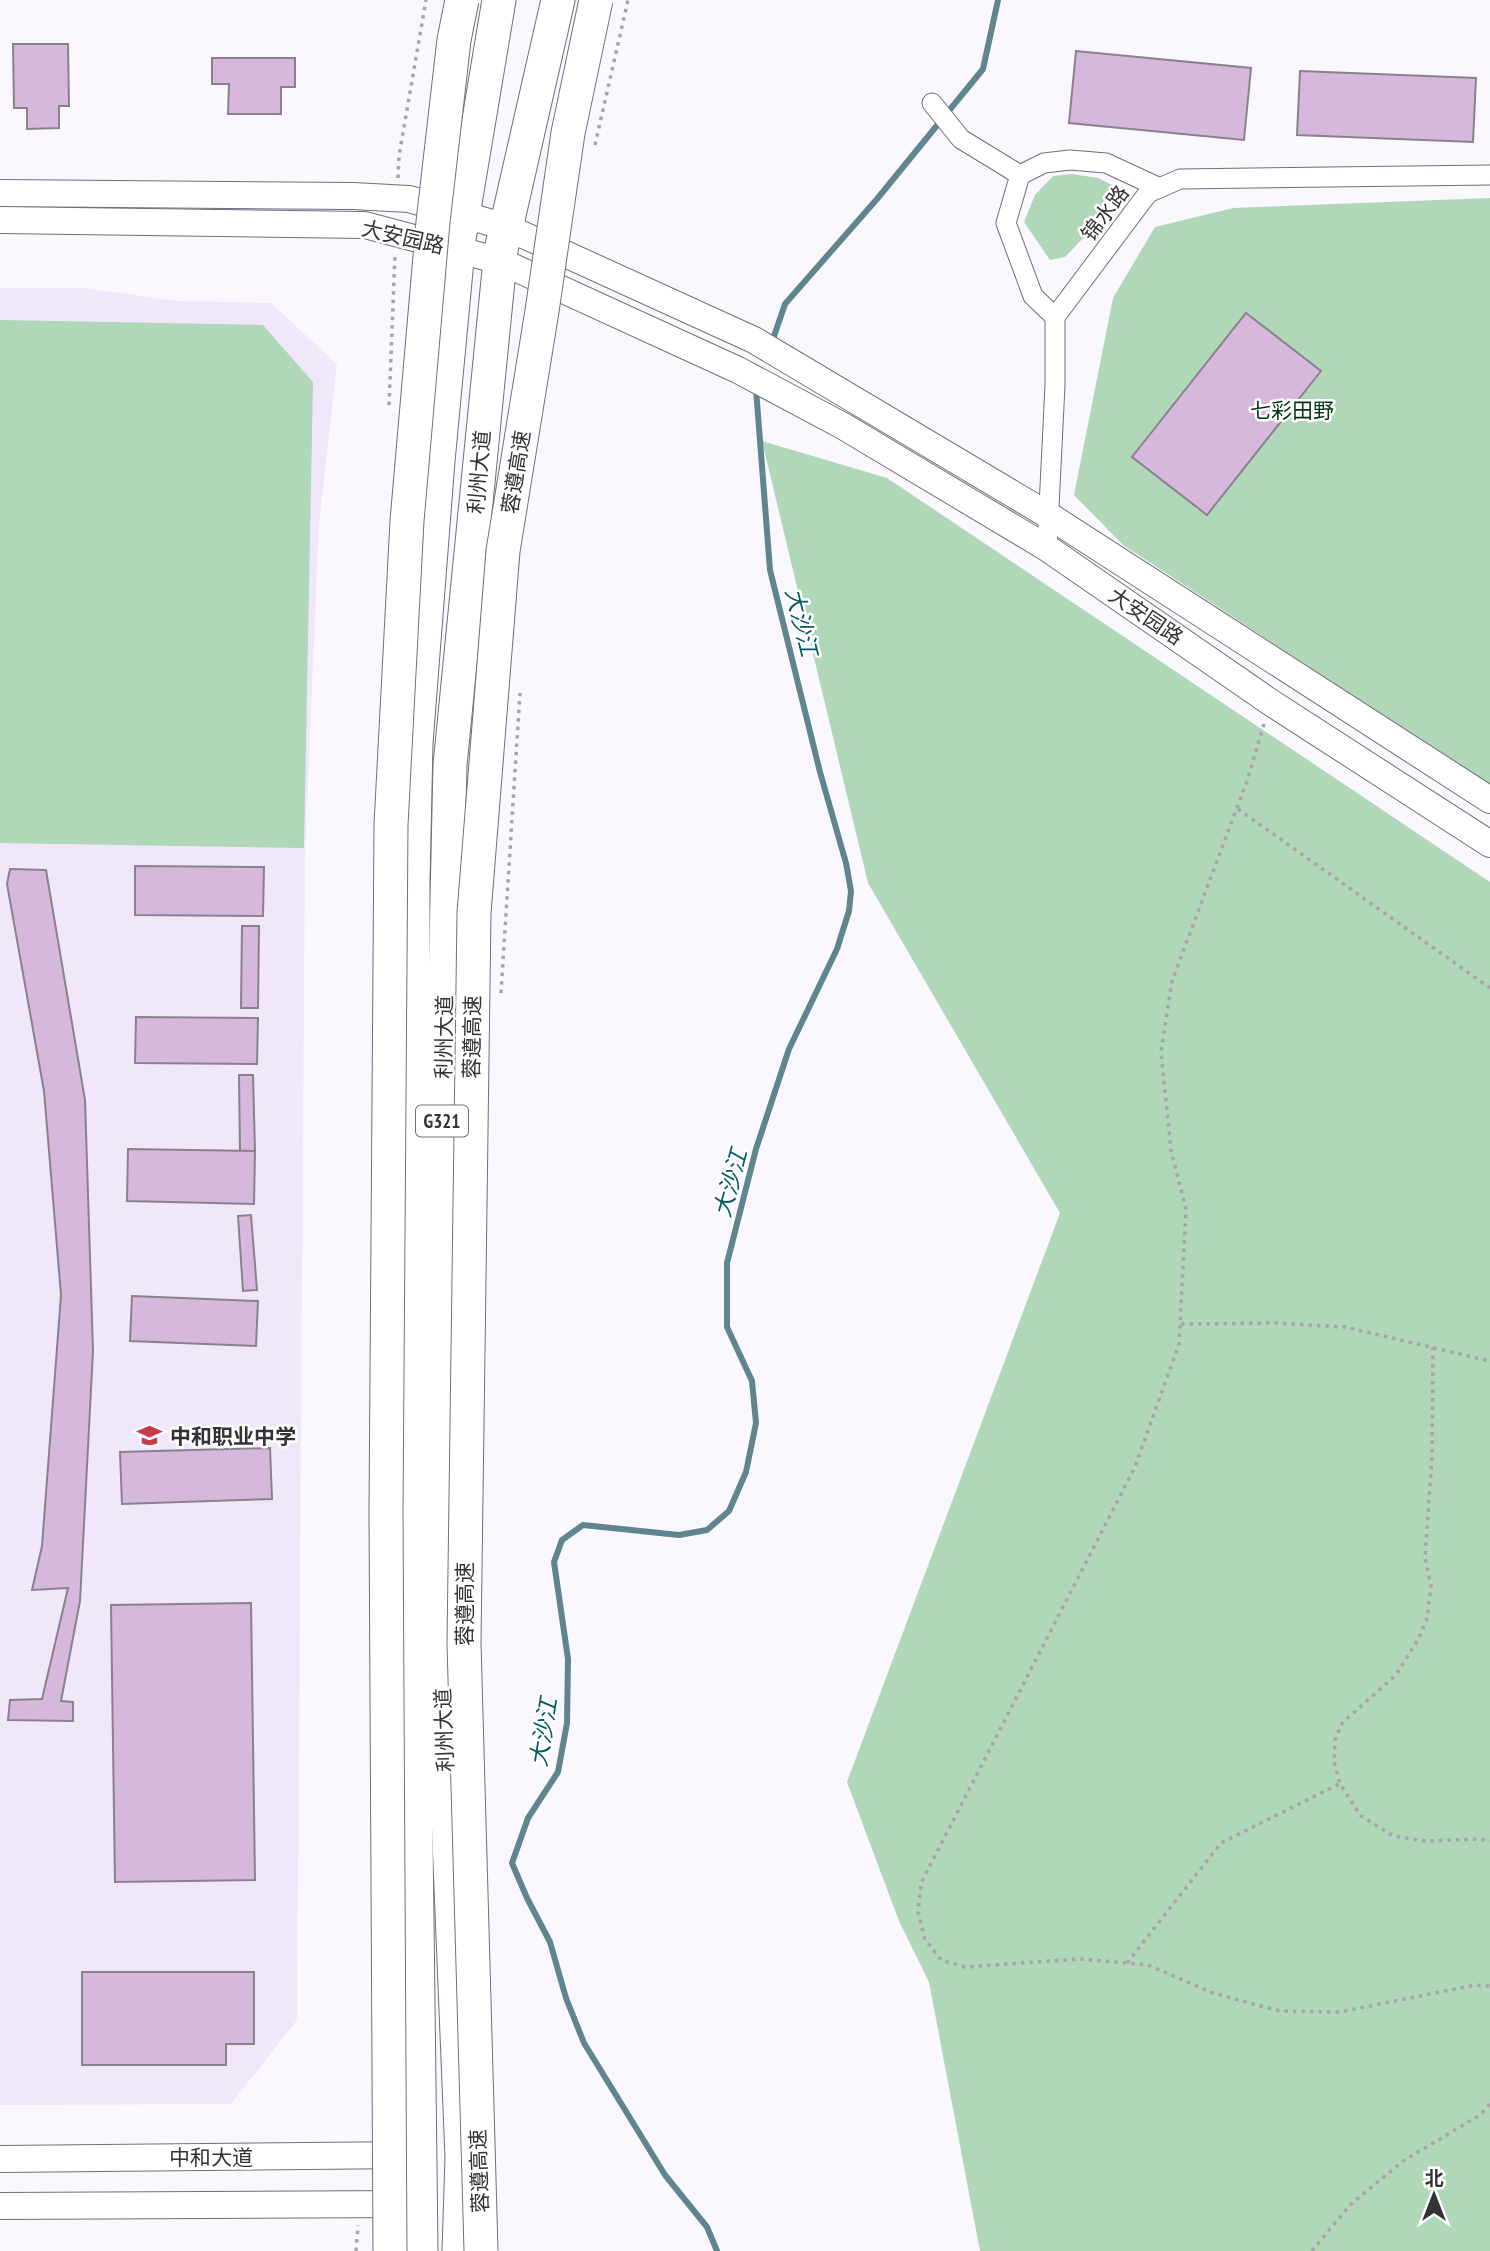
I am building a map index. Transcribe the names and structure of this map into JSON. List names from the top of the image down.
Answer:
{
  "streets": {
    "highway": ["利州大道", "蓉遵高速", "G321"],
    "street": ["锦水路", "大安园路", "中和大道"]
  },
  "crossings": [
    ["大安园路", "利州大道"],
    ["利州大道", "中和大道"]
  ],
  "water": ["大沙江"],
  "parks": ["七彩田野"],
  "places": {
    "school or university": ["中和职业中学"]
  },
  "north": "top"
}
